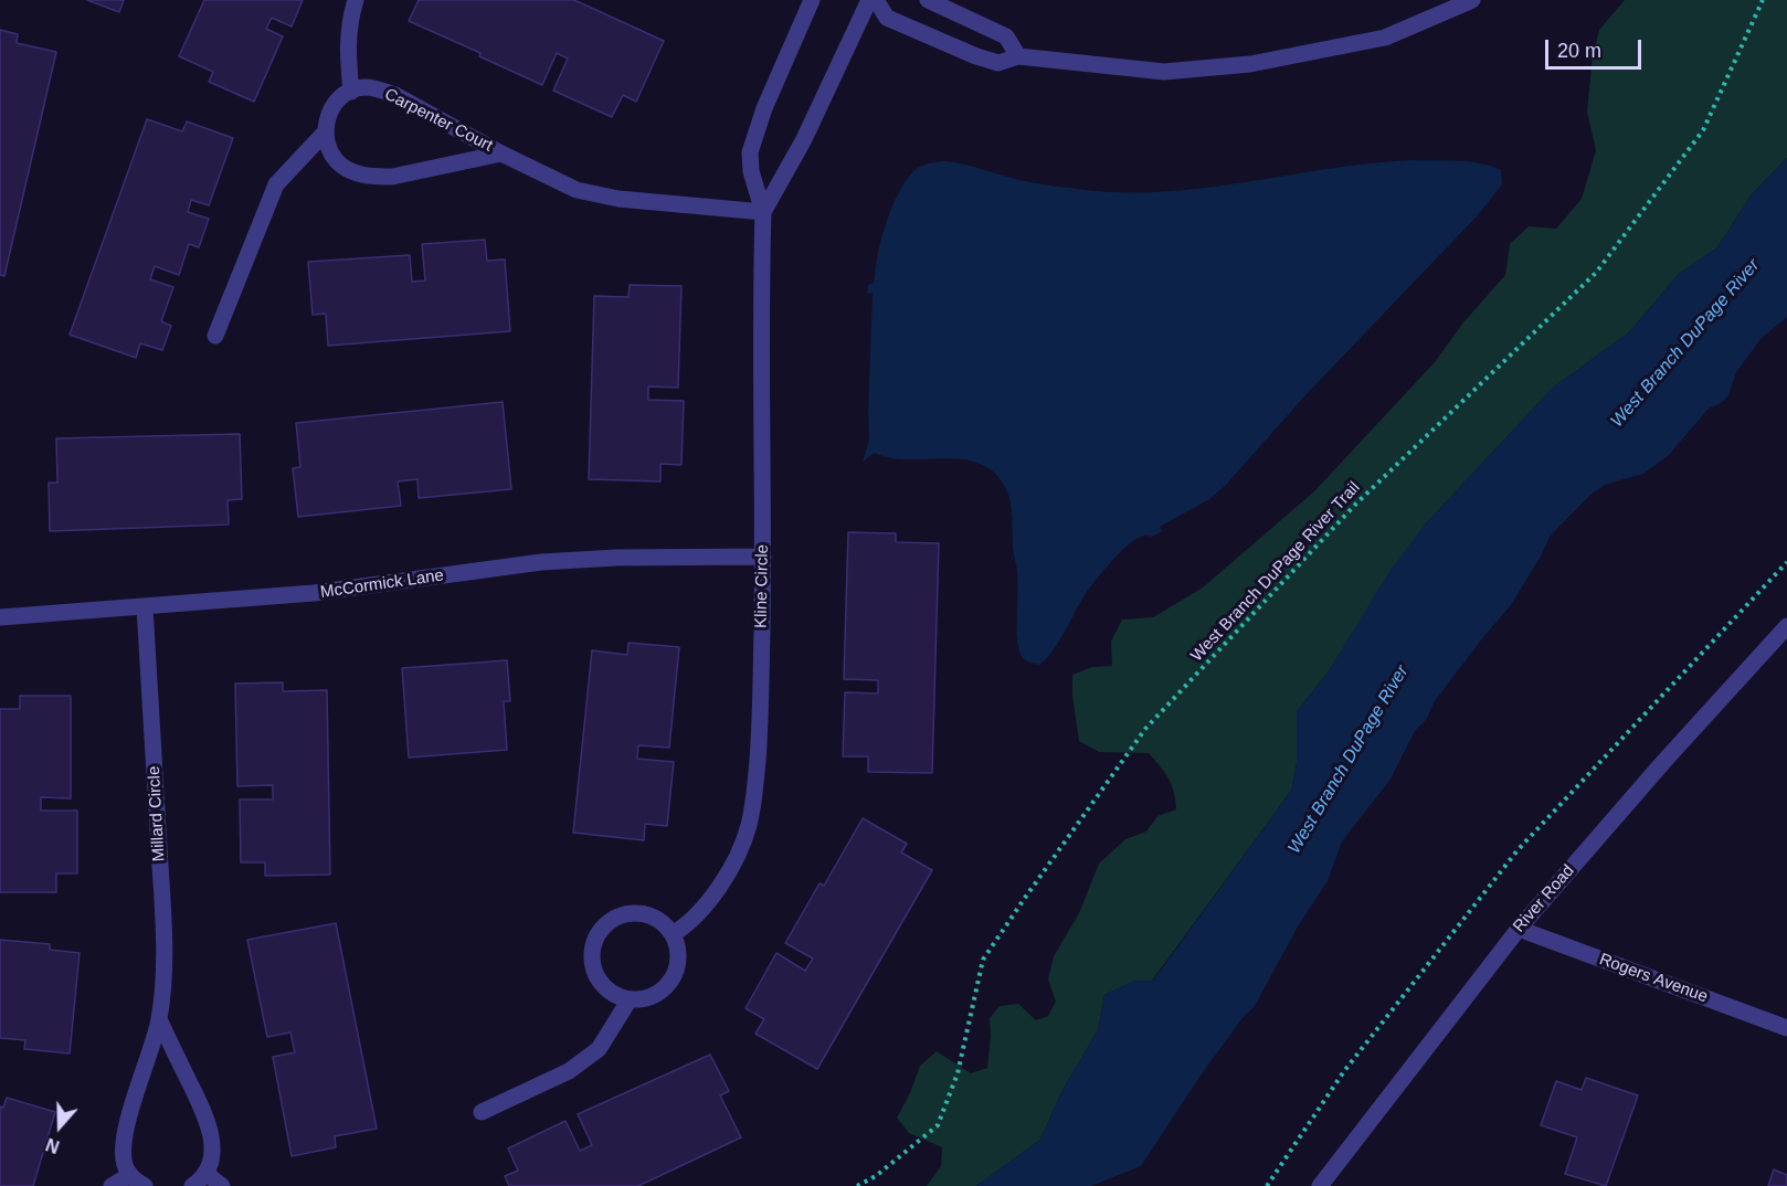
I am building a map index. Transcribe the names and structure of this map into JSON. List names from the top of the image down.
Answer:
{
  "streets": {
    "street": [
      "Carpenter Court",
      "McCormick Lane",
      "Kline Circle",
      "Millard Circle",
      "River Road",
      "Rogers Avenue"
    ],
    "path": ["West Branch DuPage River Trail"]
  },
  "crossings": [
    ["Carpenter Court", "Kline Circle"],
    ["McCormick Lane", "Kline Circle"],
    ["McCormick Lane", "Millard Circle"],
    ["River Road", "Rogers Avenue"]
  ],
  "water": ["West Branch DuPage River"],
  "scale_bar": "20 m",
  "north": "bottom"
}
